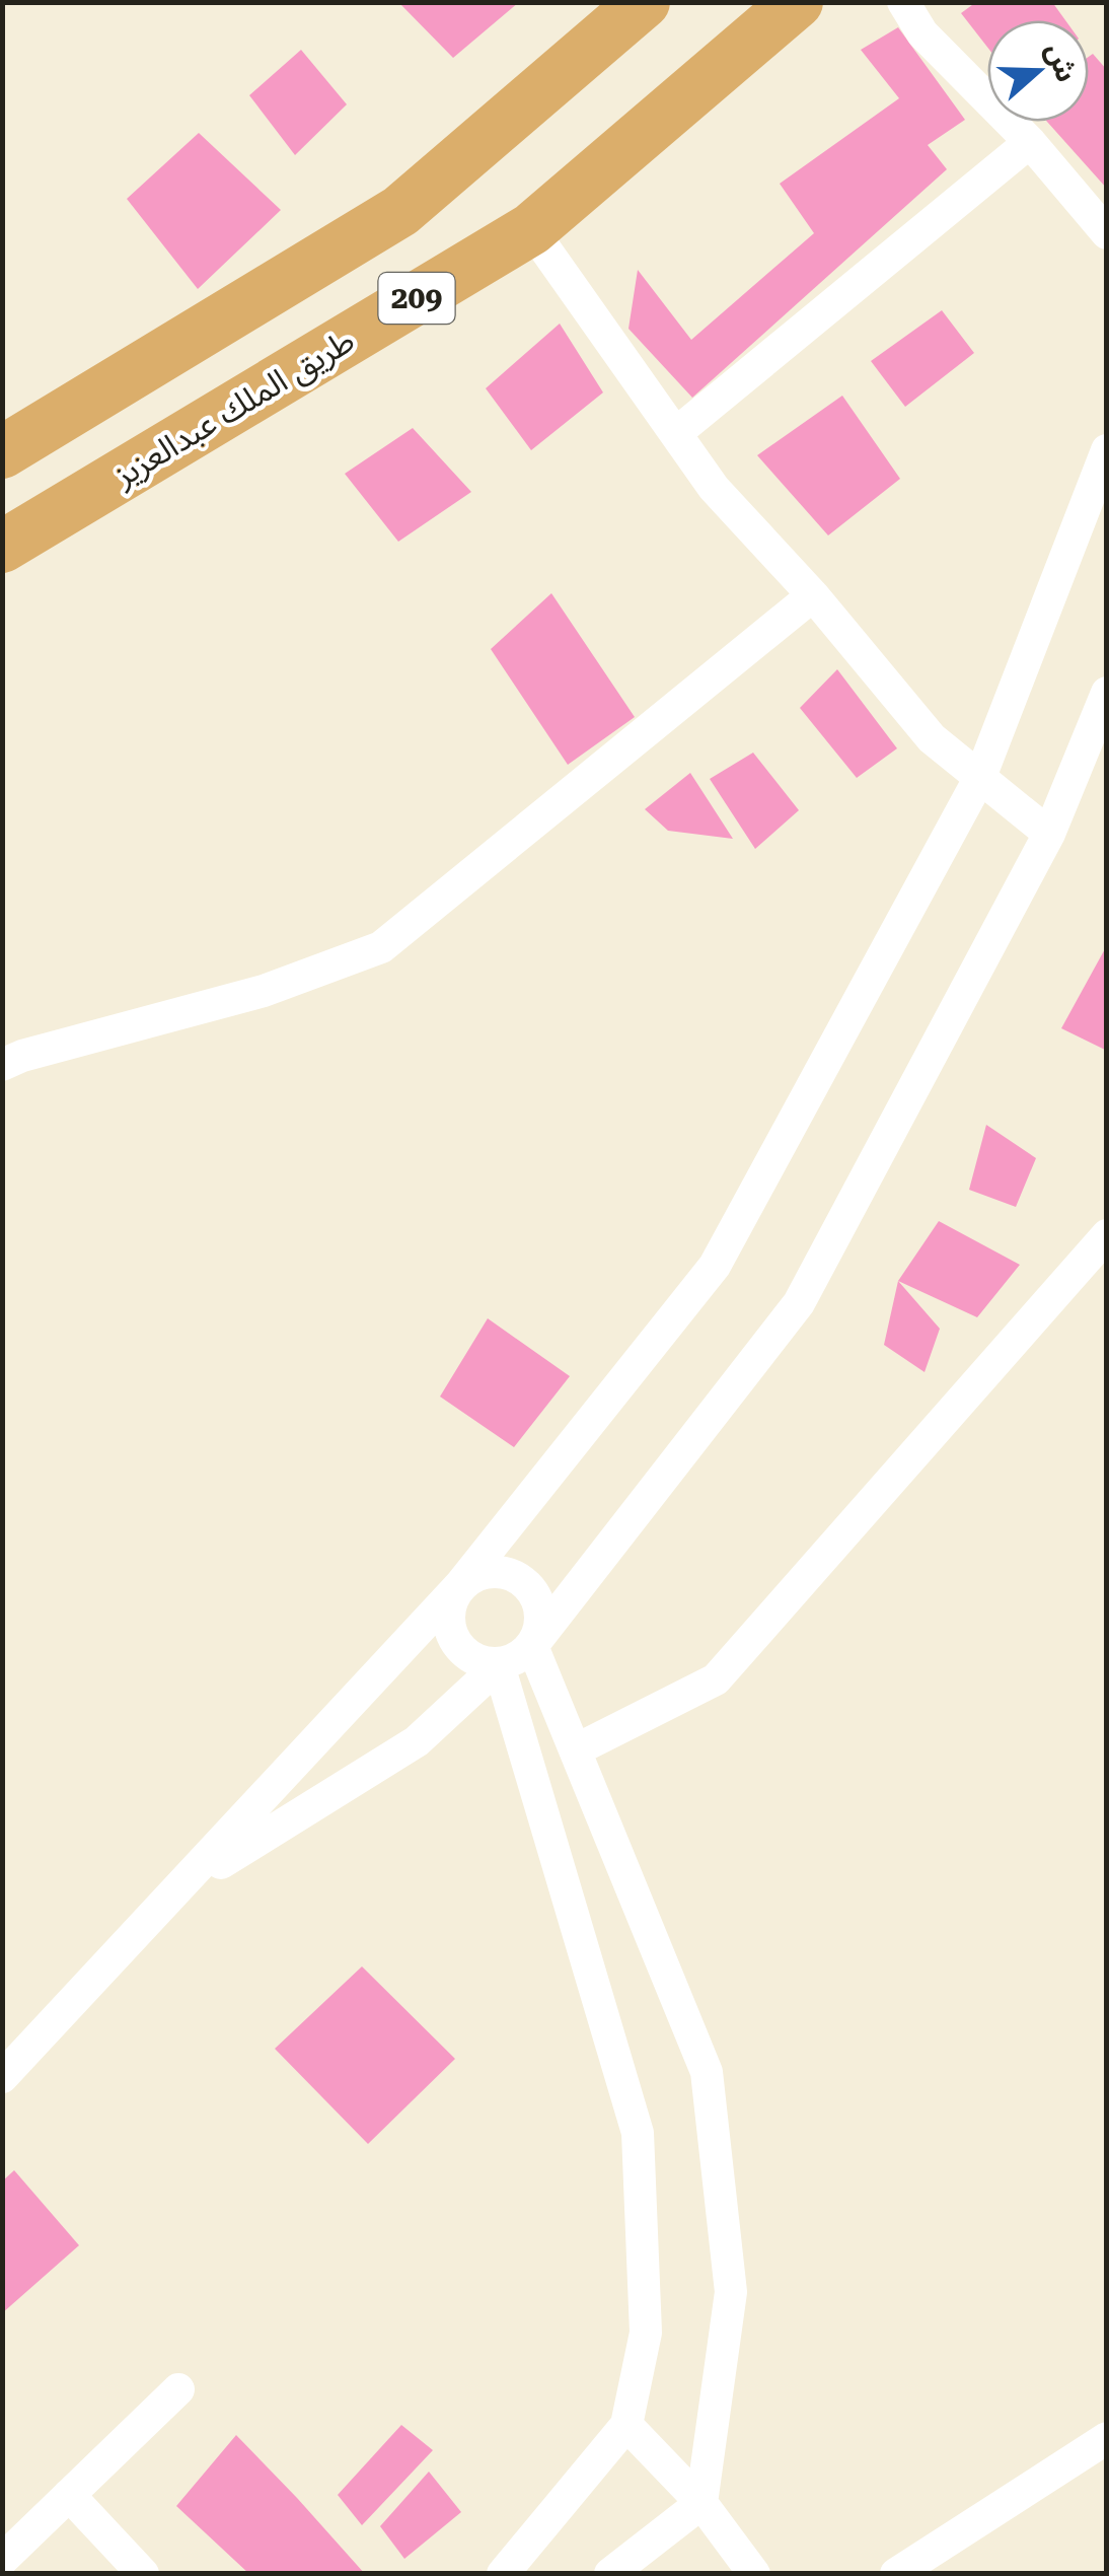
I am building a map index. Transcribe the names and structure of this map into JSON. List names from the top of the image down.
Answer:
{
  "streets": {
    "main road": ["209", "طريق الملك عبدالعزيز"]
  },
  "north": "right"
}
